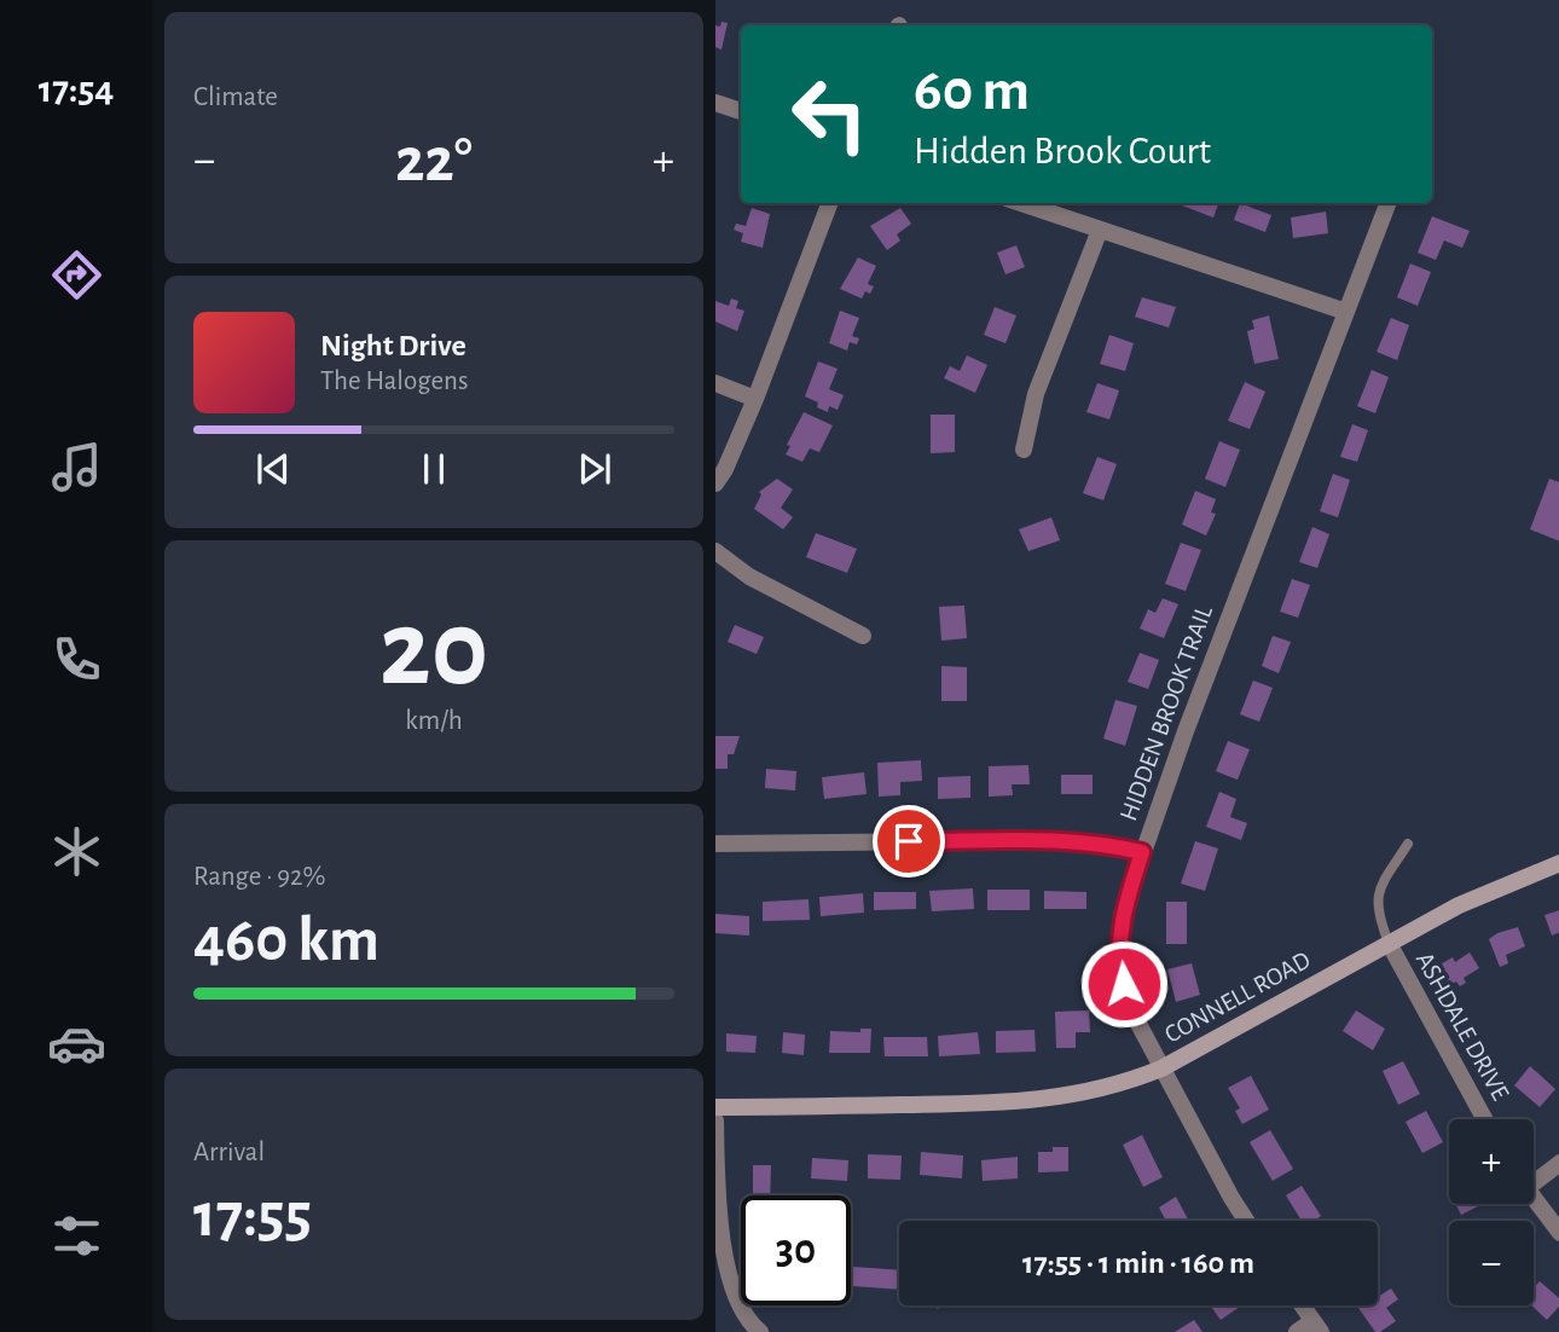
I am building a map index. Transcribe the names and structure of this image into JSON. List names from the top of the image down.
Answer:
{
  "streets": {
    "street": ["HIDDEN BROOK TRAIL", "CONNELL ROAD", "ASHDALE DRIVE"]
  },
  "crossings": [
    ["HIDDEN BROOK TRAIL", "CONNELL ROAD"],
    ["CONNELL ROAD", "ASHDALE DRIVE"]
  ],
  "page": {
    "tabs": "17:54",
    "tile": [
      "Climate",
      ["20", "km/h"],
      ["Range · 92%", "460 km"],
      ["Arrival", "17:55"]
    ],
    "turn": ["60 m", "Hidden Brook Court"],
    "heat": ["−", "22°", "+"],
    "song": ["Night Drive", "The Halogens"],
    "map_buttons": ["+", "−"],
    "limit": "30",
    "trip": "17:55 · 1 min · 160 m"
  }
}
